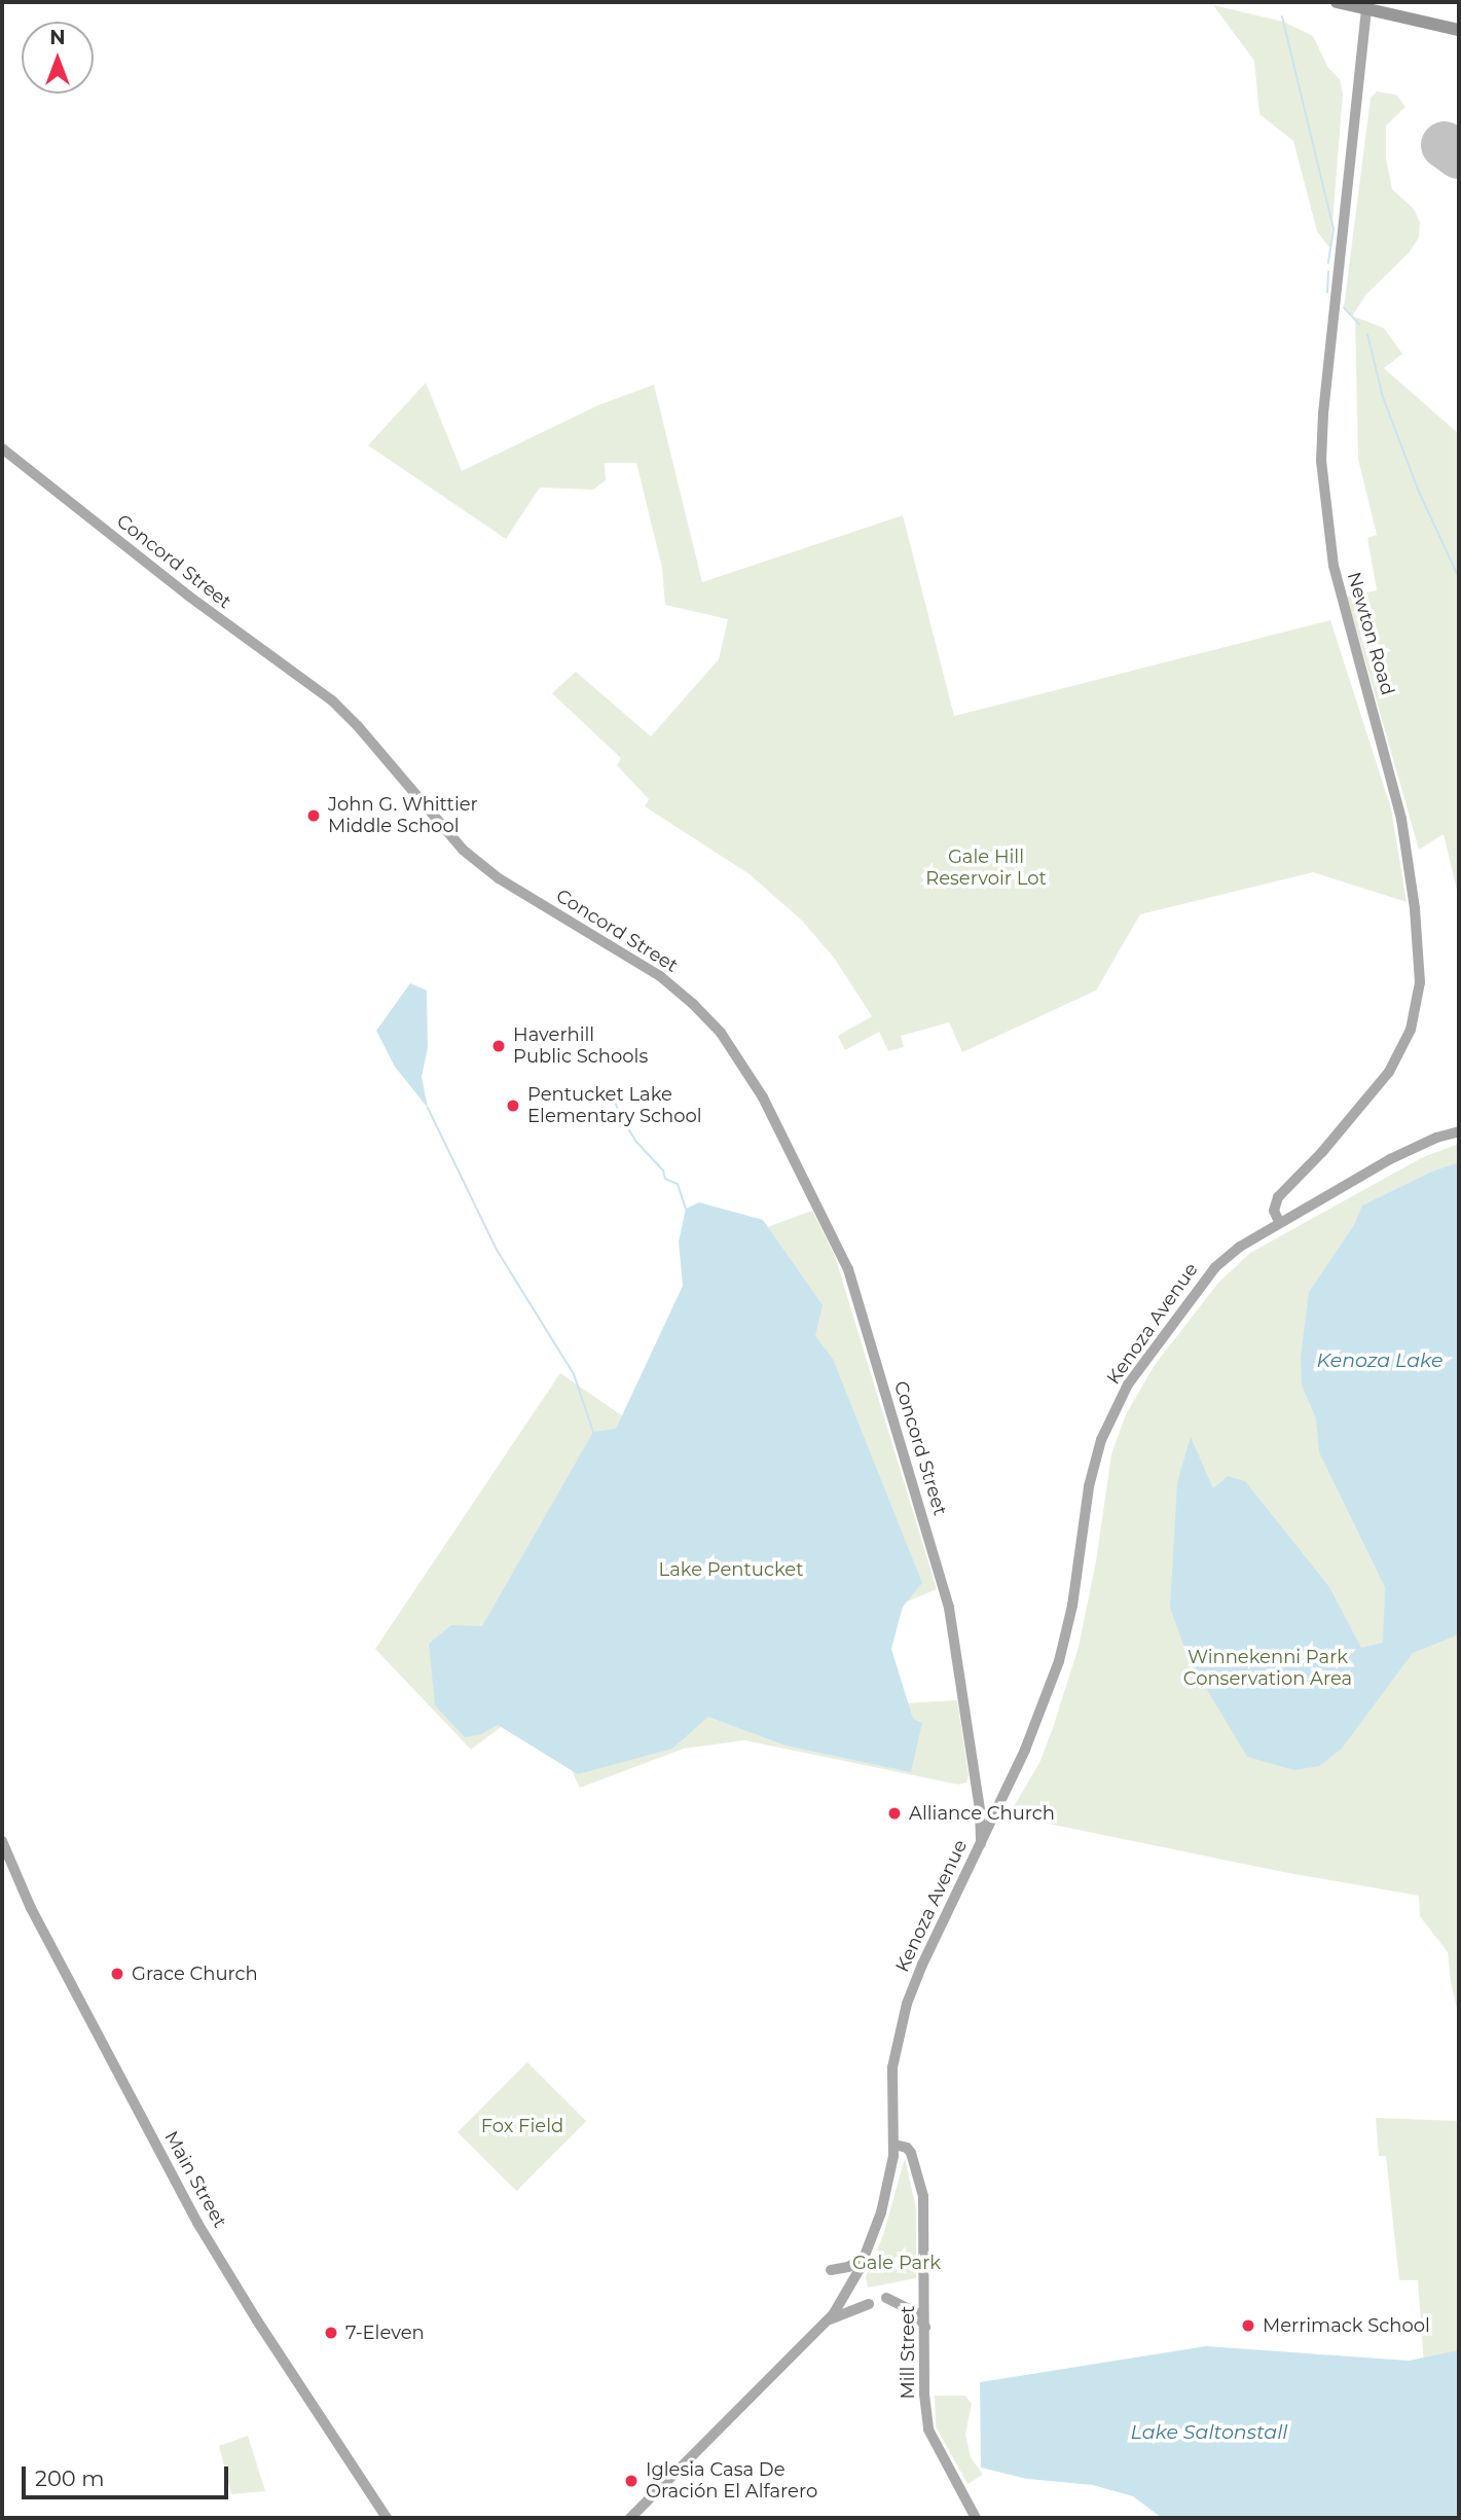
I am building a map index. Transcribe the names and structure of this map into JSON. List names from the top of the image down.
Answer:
{
  "streets": {
    "main road": [
      "Concord Street",
      "Newton Road",
      "Kenoza Avenue",
      "Main Street",
      "Mill Street"
    ]
  },
  "crossings": [
    ["Concord Street", "Kenoza Avenue"],
    ["Newton Road", "Kenoza Avenue"],
    ["Kenoza Avenue", "Mill Street"]
  ],
  "water": ["Kenoza Lake", "Lake Saltonstall"],
  "parks": [
    "Gale Hill Reservoir Lot",
    "Lake Pentucket",
    "Winnekenni Park Conservation Area",
    "Fox Field",
    "Gale Park"
  ],
  "places": [
    "John G. Whittier Middle School",
    "Haverhill Public Schools",
    "Pentucket Lake Elementary School",
    "Alliance Church",
    "Grace Church",
    "Merrimack School",
    "7-Eleven",
    "Iglesia Casa De Oración El Alfarero"
  ],
  "scale_bar": "200 m",
  "north": "top"
}
